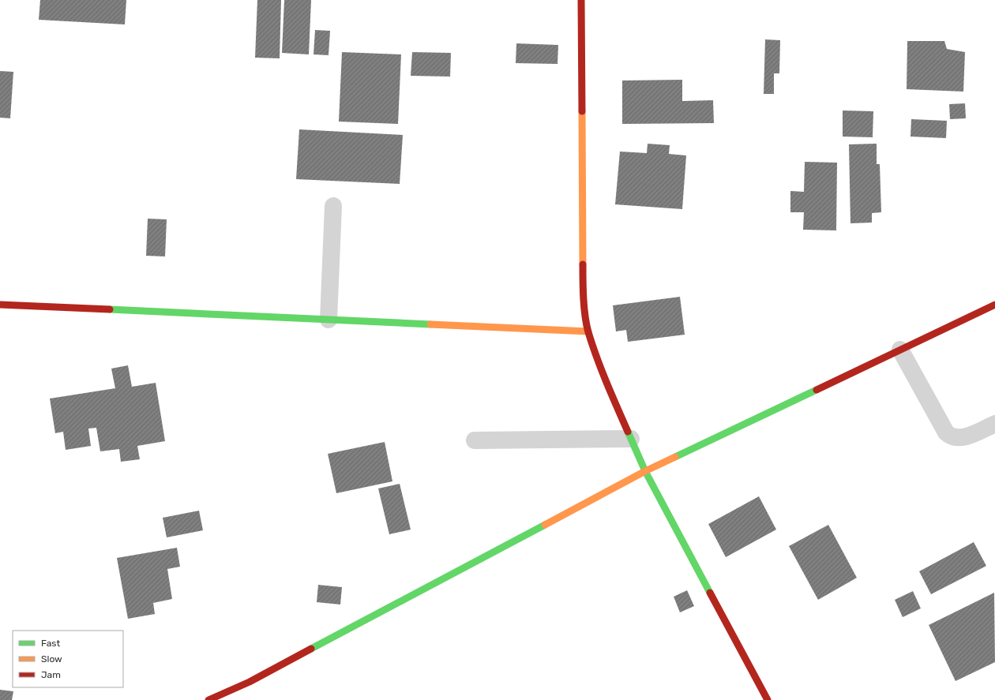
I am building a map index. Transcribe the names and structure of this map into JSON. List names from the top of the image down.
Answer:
{
  "legend": ["Fast", "Slow", "Jam"]
}
